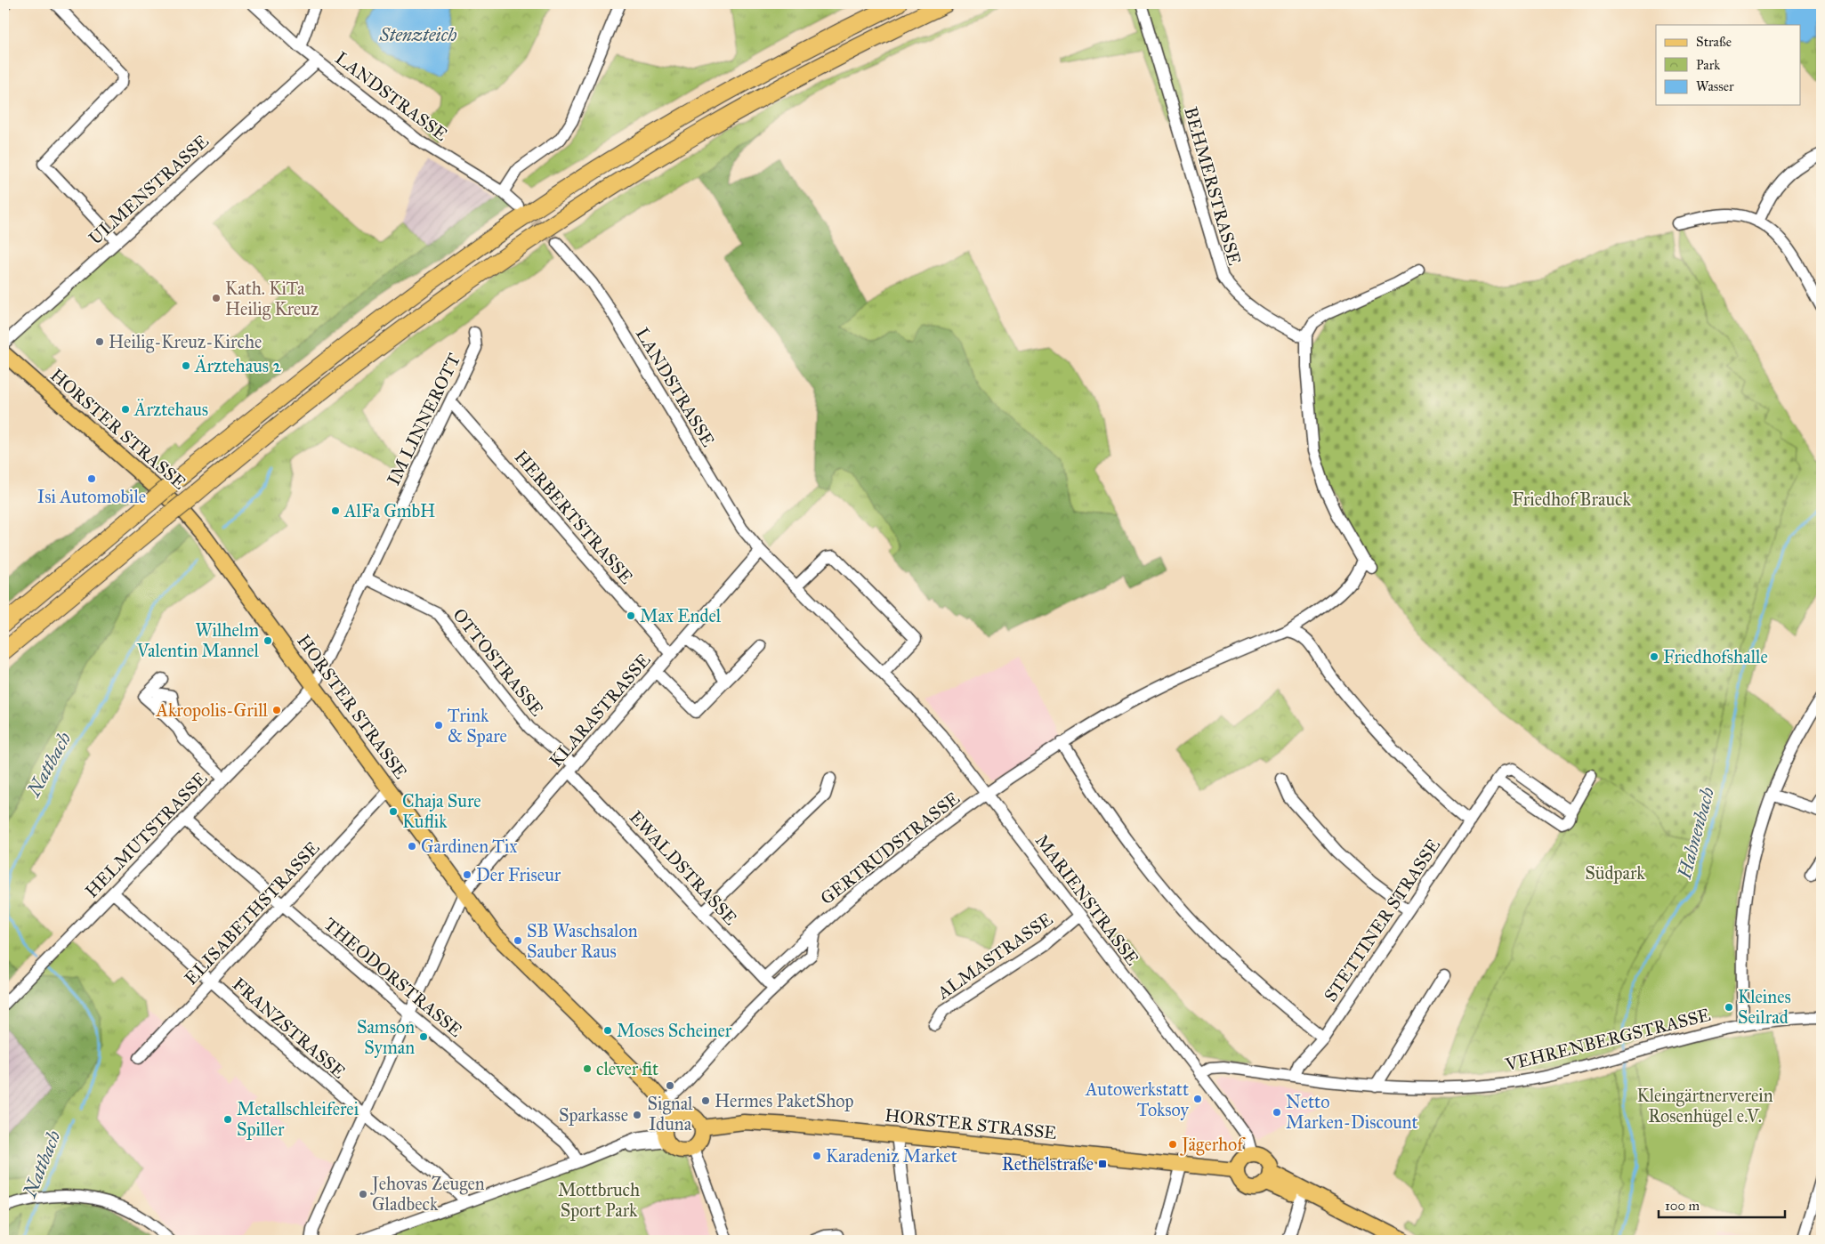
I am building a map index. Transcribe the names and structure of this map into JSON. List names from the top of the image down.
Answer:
{
  "streets": {
    "main road": ["HORSTER STRASSE"],
    "street": [
      "LANDSTRASSE",
      "BEHMERSTRASSE",
      "ULMENSTRASSE",
      "IM LINNEROTT",
      "HERBERTSTRASSE",
      "OTTOSTRASSE",
      "KLARASTRASSE",
      "HELMUTSTRASSE",
      "GERTRUDSTRASSE",
      "EWALDSTRASSE",
      "MARIENSTRASSE",
      "ELISABETHSTRASSE",
      "STETTINER STRASSE",
      "ALMASTRASSE",
      "THEODORSTRASSE",
      "FRANZSTRASSE",
      "VEHRENBERGSTRASSE"
    ]
  },
  "crossings": [
    ["LANDSTRASSE", "ULMENSTRASSE"],
    ["LANDSTRASSE", "KLARASTRASSE"],
    ["LANDSTRASSE", "MARIENSTRASSE"],
    ["ULMENSTRASSE", "HORSTER STRASSE"],
    ["IM LINNEROTT", "HORSTER STRASSE"],
    ["IM LINNEROTT", "HERBERTSTRASSE"],
    ["IM LINNEROTT", "OTTOSTRASSE"],
    ["IM LINNEROTT", "HELMUTSTRASSE"],
    ["HORSTER STRASSE", "KLARASTRASSE"],
    ["HORSTER STRASSE", "HELMUTSTRASSE"],
    ["HORSTER STRASSE", "GERTRUDSTRASSE"],
    ["HORSTER STRASSE", "MARIENSTRASSE"],
    ["HORSTER STRASSE", "ELISABETHSTRASSE"],
    ["HERBERTSTRASSE", "KLARASTRASSE"],
    ["OTTOSTRASSE", "KLARASTRASSE"],
    ["OTTOSTRASSE", "EWALDSTRASSE"],
    ["KLARASTRASSE", "EWALDSTRASSE"],
    ["KLARASTRASSE", "MARIENSTRASSE"],
    ["KLARASTRASSE", "THEODORSTRASSE"],
    ["KLARASTRASSE", "FRANZSTRASSE"],
    ["HELMUTSTRASSE", "THEODORSTRASSE"],
    ["HELMUTSTRASSE", "FRANZSTRASSE"],
    ["GERTRUDSTRASSE", "EWALDSTRASSE"],
    ["GERTRUDSTRASSE", "MARIENSTRASSE"],
    ["MARIENSTRASSE", "ALMASTRASSE"],
    ["MARIENSTRASSE", "VEHRENBERGSTRASSE"],
    ["ELISABETHSTRASSE", "THEODORSTRASSE"],
    ["ELISABETHSTRASSE", "FRANZSTRASSE"],
    ["STETTINER STRASSE", "VEHRENBERGSTRASSE"]
  ],
  "water": ["Stenzteich", "Nattbach", "Hahnenbach"],
  "parks": [
    "Friedhof Brauck",
    "Südpark",
    "Kleingärtnerverein Rosenhügel e.V.",
    "Mottbruch Sport Park"
  ],
  "places": {
    "other": [
      "Kath. KiTa Heilig Kreuz",
      "Heilig-Kreuz-Kirche",
      "Ärztehaus 2",
      "Ärztehaus",
      "Isi Automobile",
      "AlFa GmbH",
      "Max Endel",
      "Wilhelm Valentin Mannel",
      "Friedhofshalle",
      "Akropolis-Grill",
      "Trink & Spare",
      "Chaja Sure Kuflik",
      "Gardinen Tix",
      "Der Friseur",
      "SB Waschsalon Sauber Raus",
      "Kleines Seilrad",
      "Moses Scheiner",
      "Samson Syman",
      "clever fit",
      "Signal Iduna",
      "Autowerkstatt Toksoy",
      "Hermes PaketShop",
      "Netto Marken-Discount",
      "Sparkasse",
      "Metallschleiferei Spiller",
      "Jägerhof",
      "Karadeniz Market",
      "Jehovas Zeugen Gladbeck"
    ],
    "transit": ["Rethelstraße"]
  },
  "legend": ["Straße", "Park", "Wasser"],
  "scale_bar": "100 m"
}
